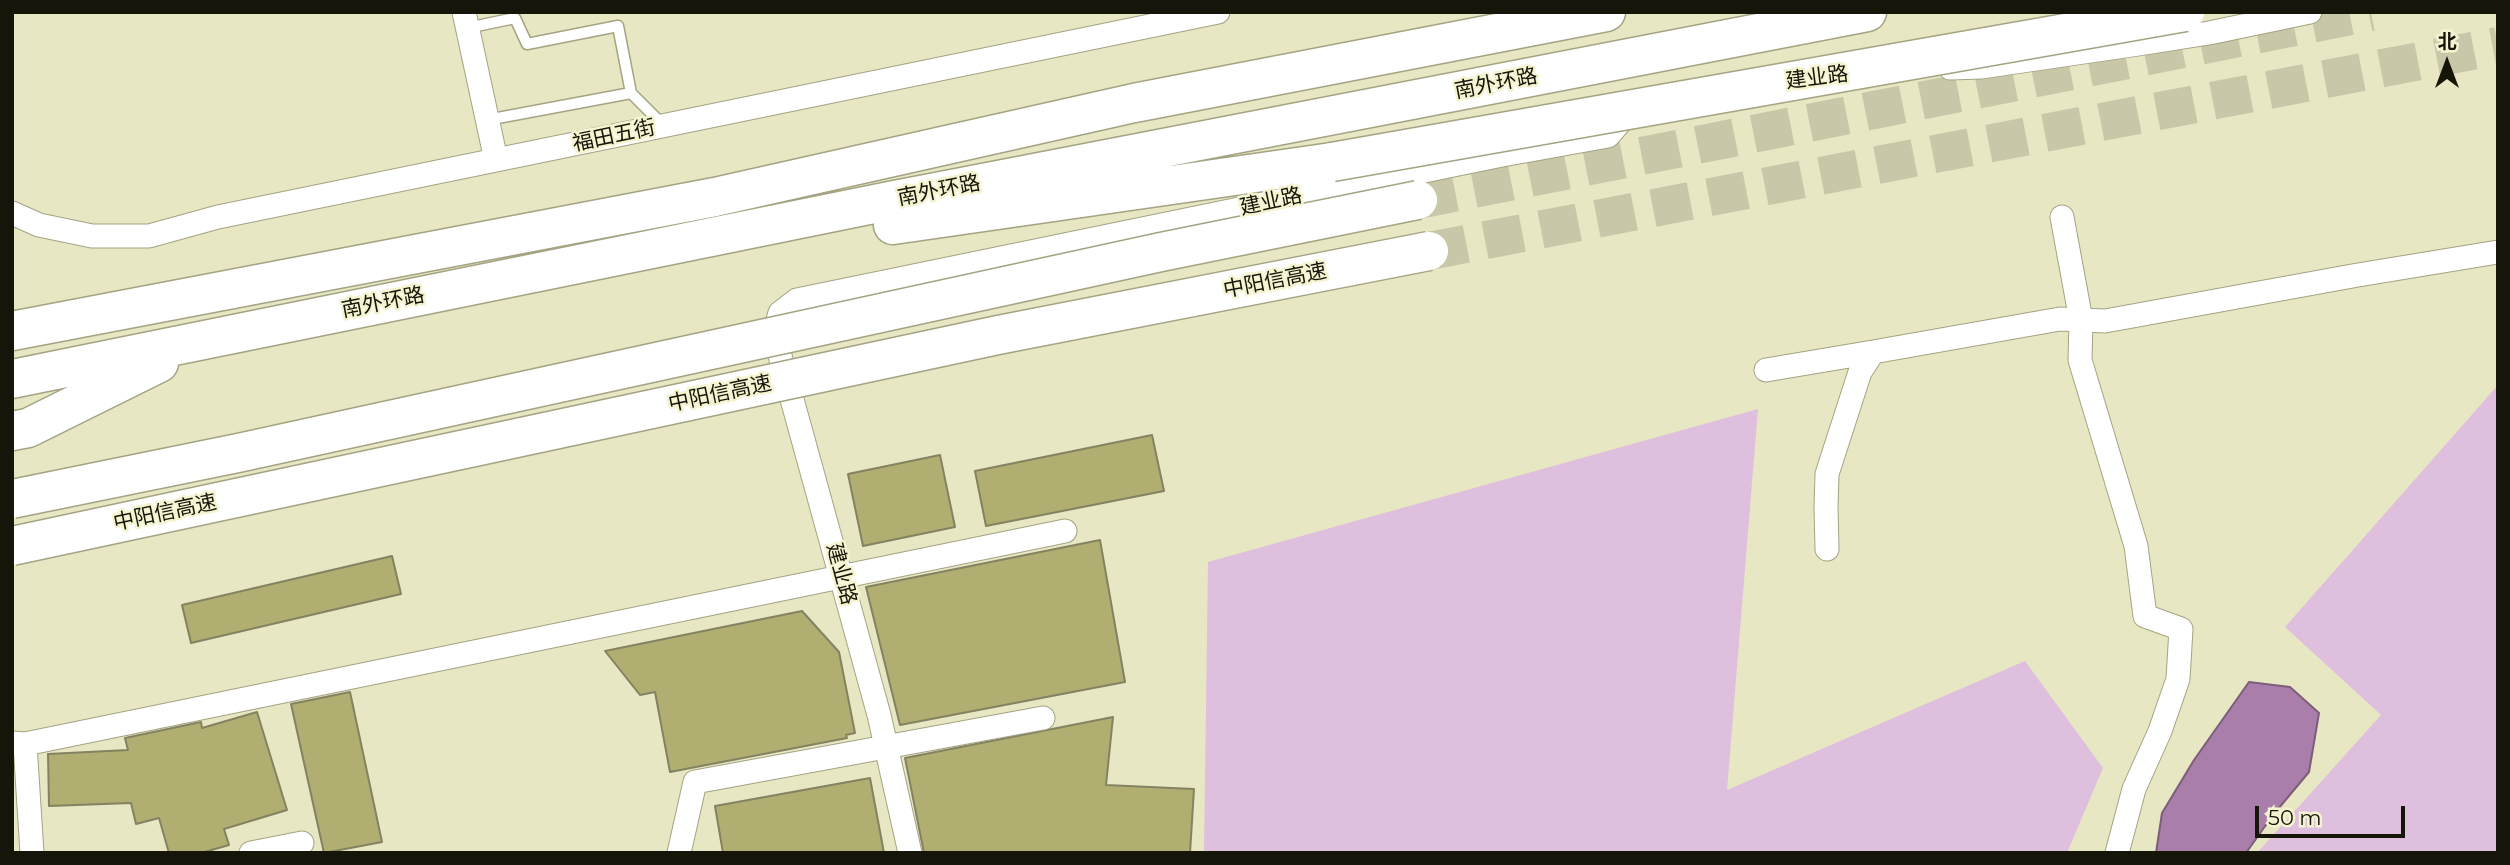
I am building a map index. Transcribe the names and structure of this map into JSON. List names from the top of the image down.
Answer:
{
  "streets": {
    "highway": ["南外环路", "中阳信高速"],
    "street": ["建业路", "福田五街"]
  },
  "scale_bar": "50 m",
  "north": "top"
}
